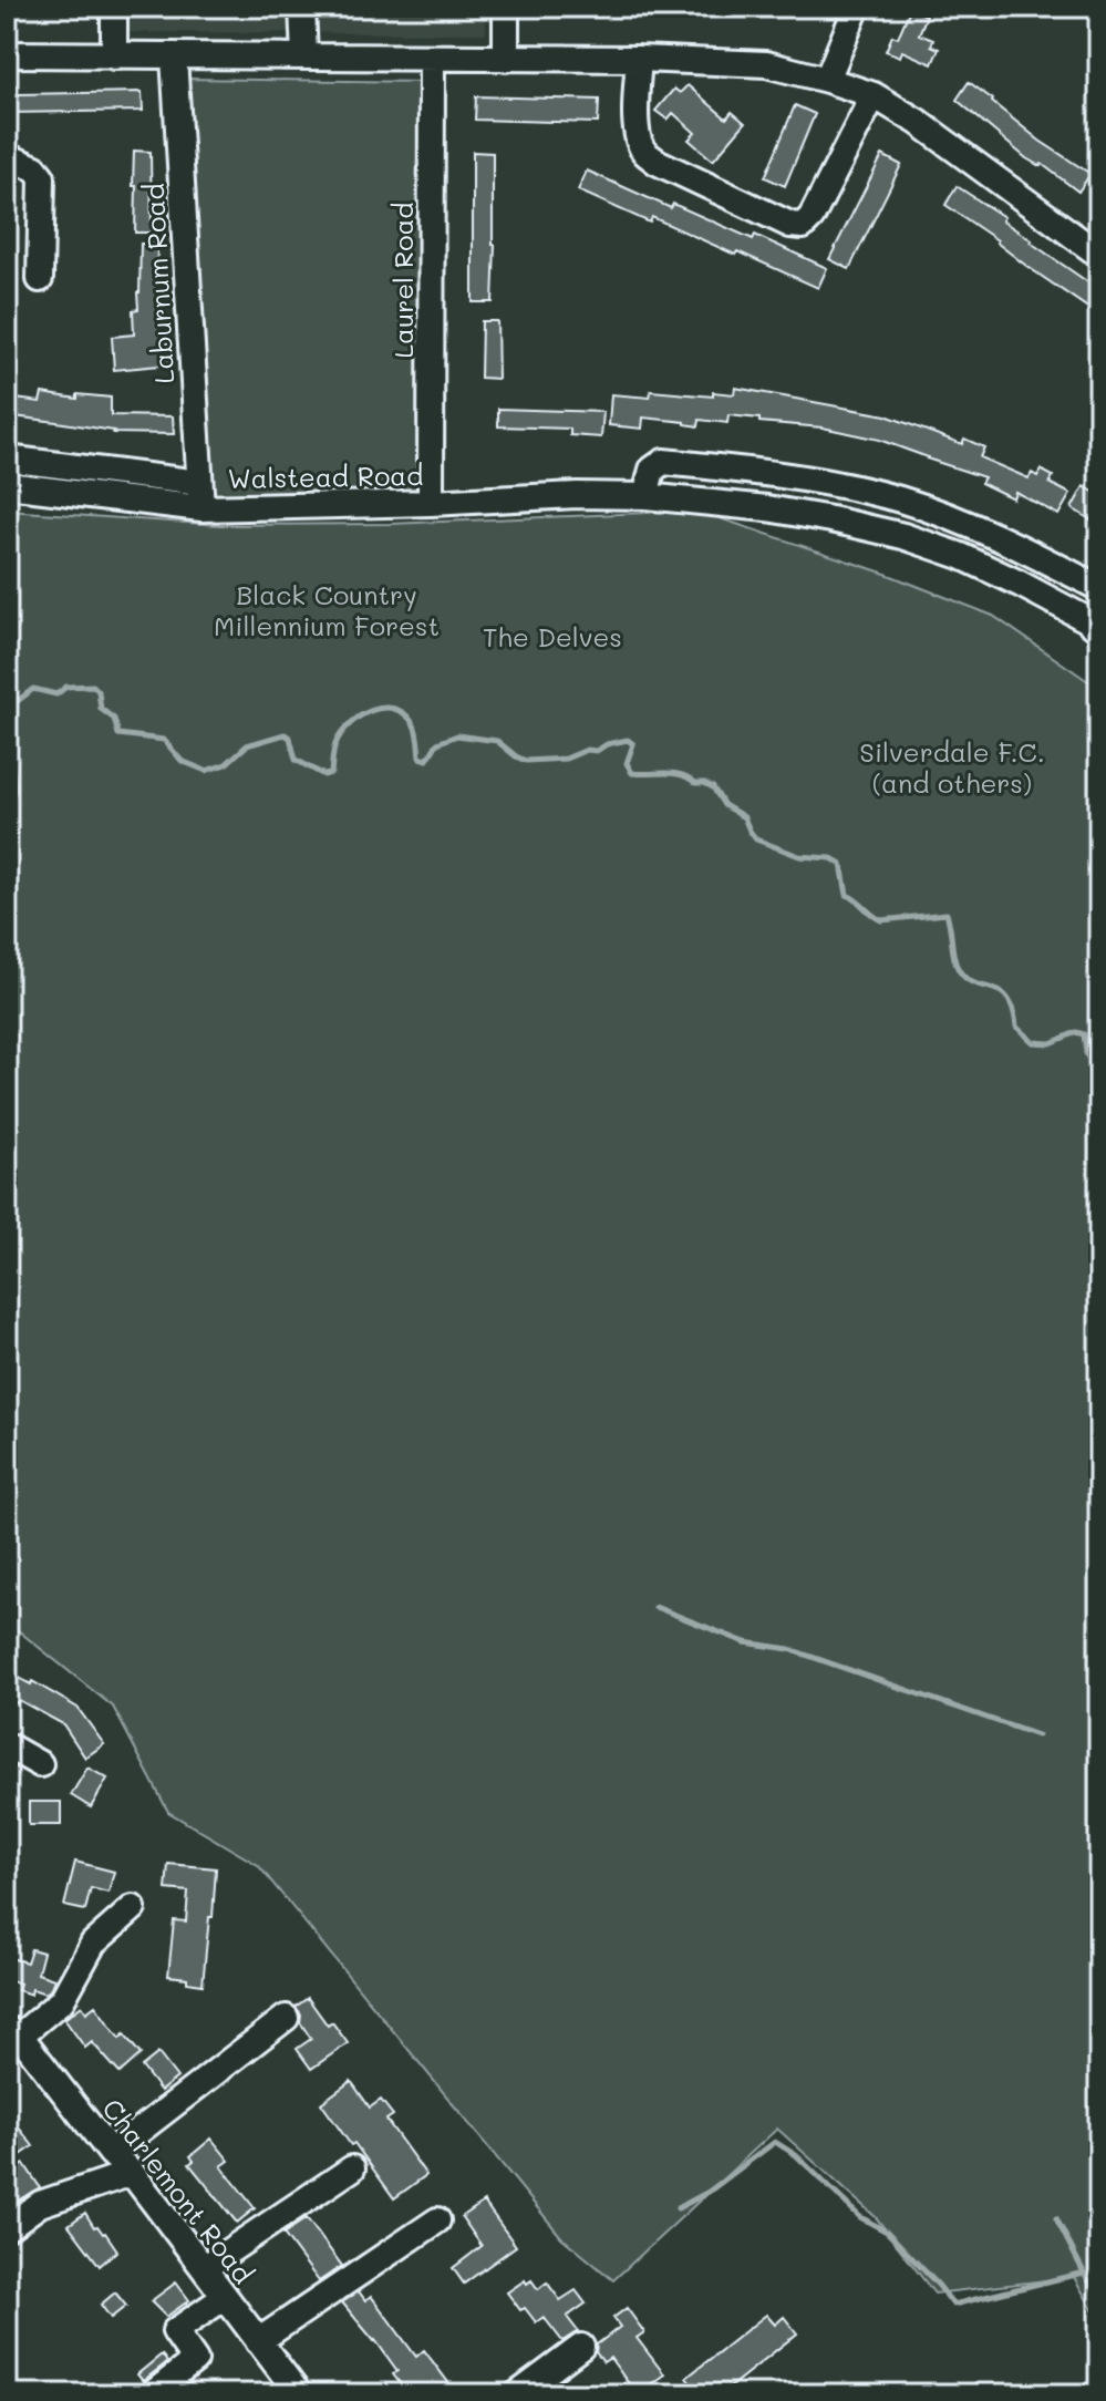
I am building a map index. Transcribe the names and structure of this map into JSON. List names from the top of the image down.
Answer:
{
  "streets": {
    "street": [
      "Laurel Road",
      "Laburnum Road",
      "Walstead Road",
      "Charlemont Road"
    ]
  },
  "crossings": [
    ["Laurel Road", "Walstead Road"],
    ["Laburnum Road", "Walstead Road"]
  ],
  "parks": ["Black Country Millennium Forest", "The Delves", "Silverdale F.C. (and others)"]
}
